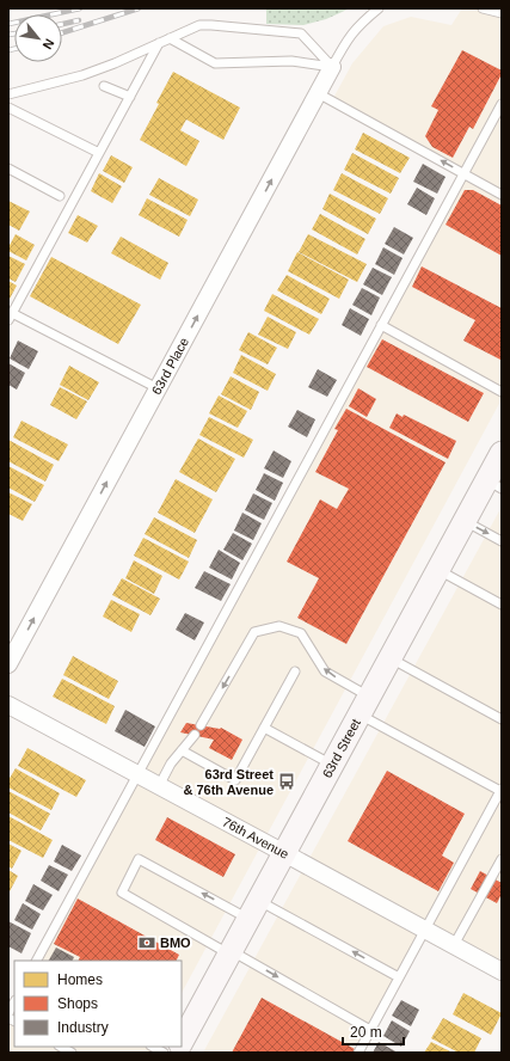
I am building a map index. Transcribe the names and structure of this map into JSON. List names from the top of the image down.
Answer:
{
  "streets": {
    "main road": ["63rd Street"],
    "street": ["63rd Place", "76th Avenue"]
  },
  "crossings": [
    ["63rd Street", "76th Avenue"]
  ],
  "one_way": ["63rd Place"],
  "places": {
    "bus stop": ["63rd Street & 76th Avenue"],
    "bank": ["BMO"]
  },
  "legend": ["Homes", "Shops", "Industry"],
  "scale_bar": "20 m",
  "north": "bottom right"
}
